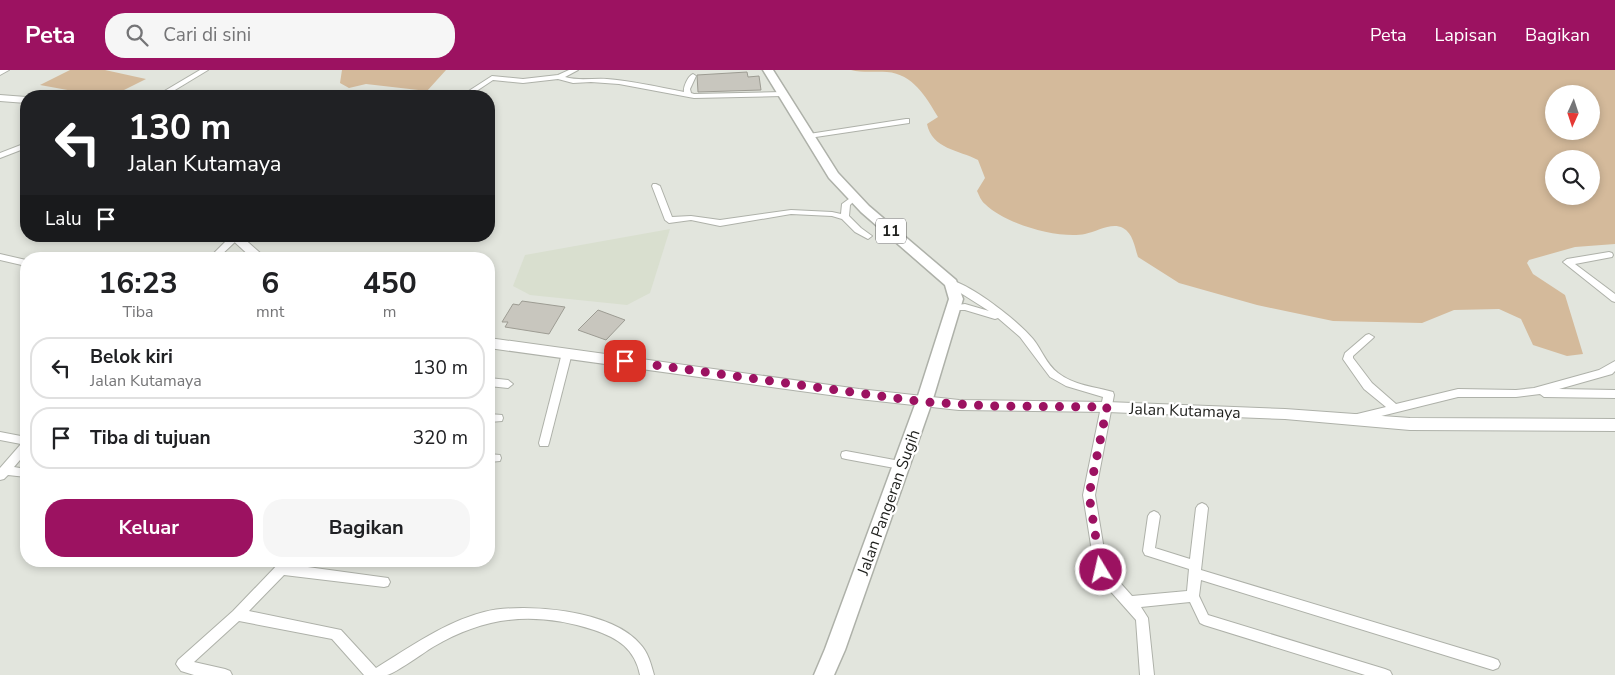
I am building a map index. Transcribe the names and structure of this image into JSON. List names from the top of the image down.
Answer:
{
  "streets": {
    "highway": ["11", "Jalan Pangeran Sugih"],
    "main road": ["Jalan Kutamaya"]
  },
  "crossings": [
    ["11", "Jalan Pangeran Sugih"],
    ["Jalan Kutamaya", "Jalan Pangeran Sugih"]
  ],
  "north": "bottom",
  "page": {
    "header": "Peta",
    "search": "Cari di sini",
    "nav": ["Peta", "Lapisan", "Bagikan"],
    "turn": ["130 m", "Jalan Kutamaya"],
    "then": "Lalu",
    "eta": [
      "16:23",
      "Tiba",
      "6",
      "mnt",
      "450",
      "m"
    ],
    "list": [
      {
        "name": "Belok kiri",
        "note": "Jalan Kutamaya",
        "value": "130 m"
      },
      {
        "name": "Tiba di tujuan",
        "value": "320 m"
      }
    ],
    "buttons": ["Keluar", "Bagikan"]
  }
}
